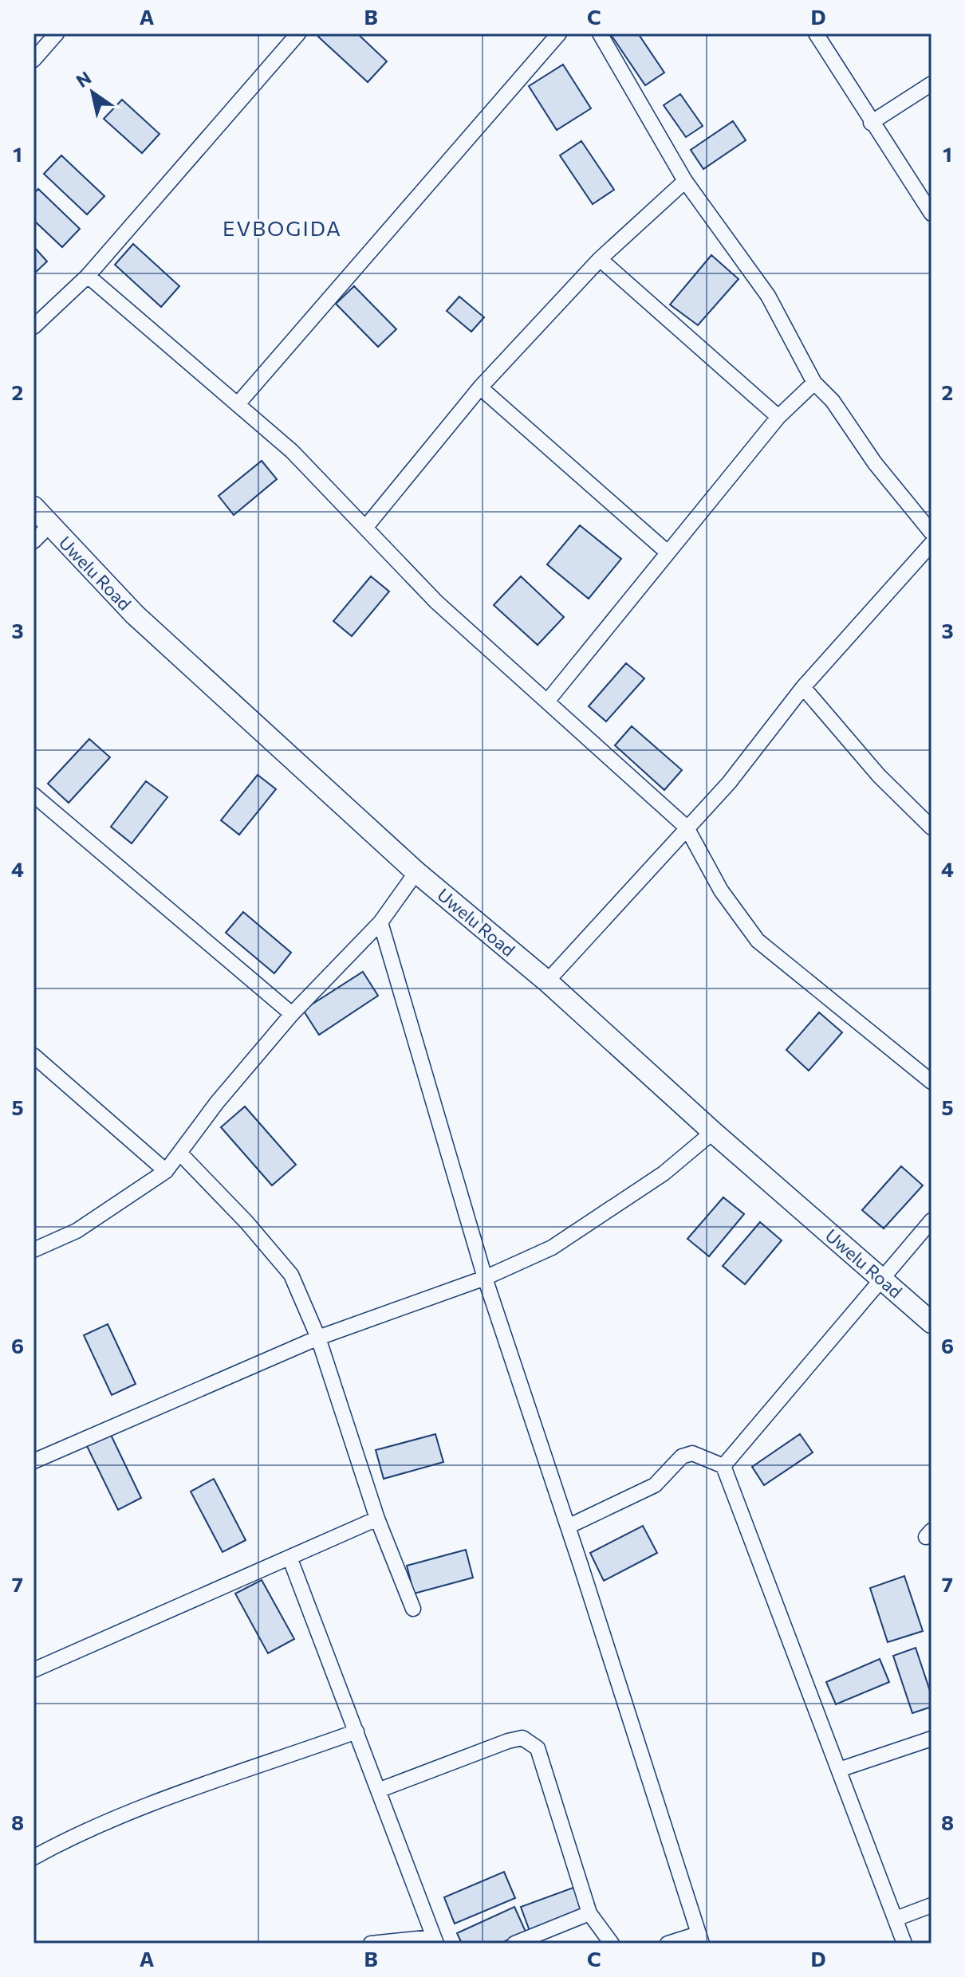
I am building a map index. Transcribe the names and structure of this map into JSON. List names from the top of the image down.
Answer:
{
  "streets": {
    "street": ["Uwelu Road"]
  },
  "districts": ["EVBOGIDA"],
  "north": "top left",
  "grid": {
    "columns": [
      "A",
      "B",
      "C",
      "D"
    ],
    "rows": [
      "1",
      "2",
      "3",
      "4",
      "5",
      "6",
      "7",
      "8"
    ]
  }
}
